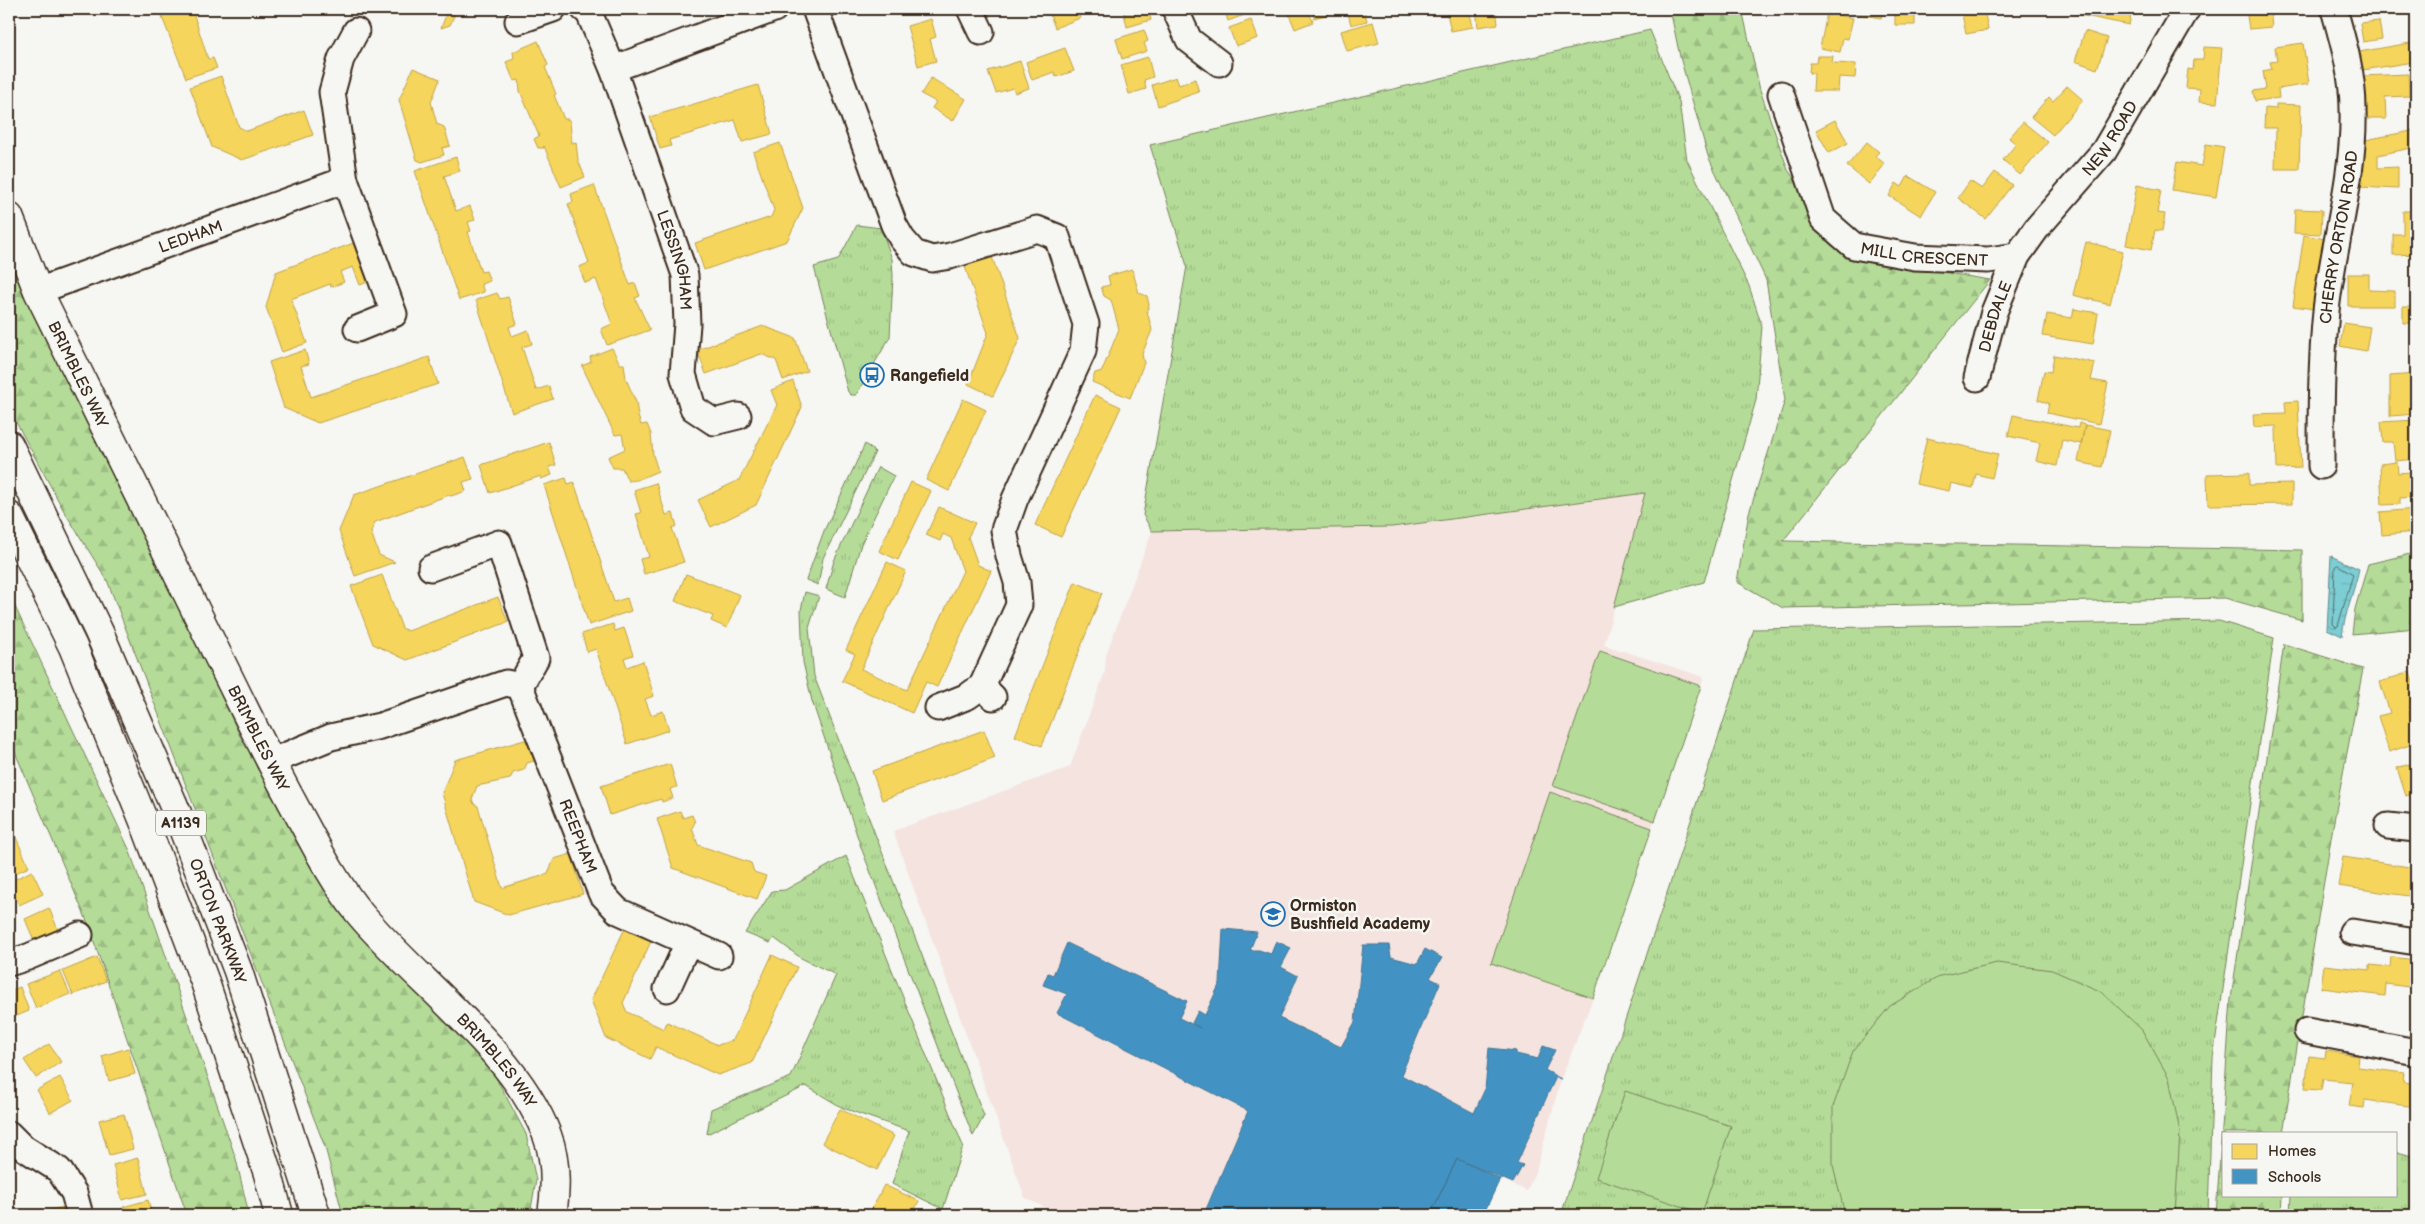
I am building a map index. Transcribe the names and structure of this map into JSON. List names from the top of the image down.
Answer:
{
  "streets": {
    "main road": ["BRIMBLES WAY", "A1139", "ORTON PARKWAY"],
    "street": [
      "NEW ROAD",
      "LEDHAM",
      "CHERRY ORTON ROAD",
      "MILL CRESCENT",
      "LESSINGHAM",
      "DEBDALE",
      "REEPHAM"
    ]
  },
  "crossings": [
    ["NEW ROAD", "MILL CRESCENT"],
    ["NEW ROAD", "DEBDALE"],
    ["LEDHAM", "BRIMBLES WAY"],
    ["MILL CRESCENT", "DEBDALE"]
  ],
  "places": {
    "bus stop": ["Rangefield"],
    "school or university": ["Ormiston Bushfield Academy"]
  },
  "legend": ["Homes", "Schools"]
}
